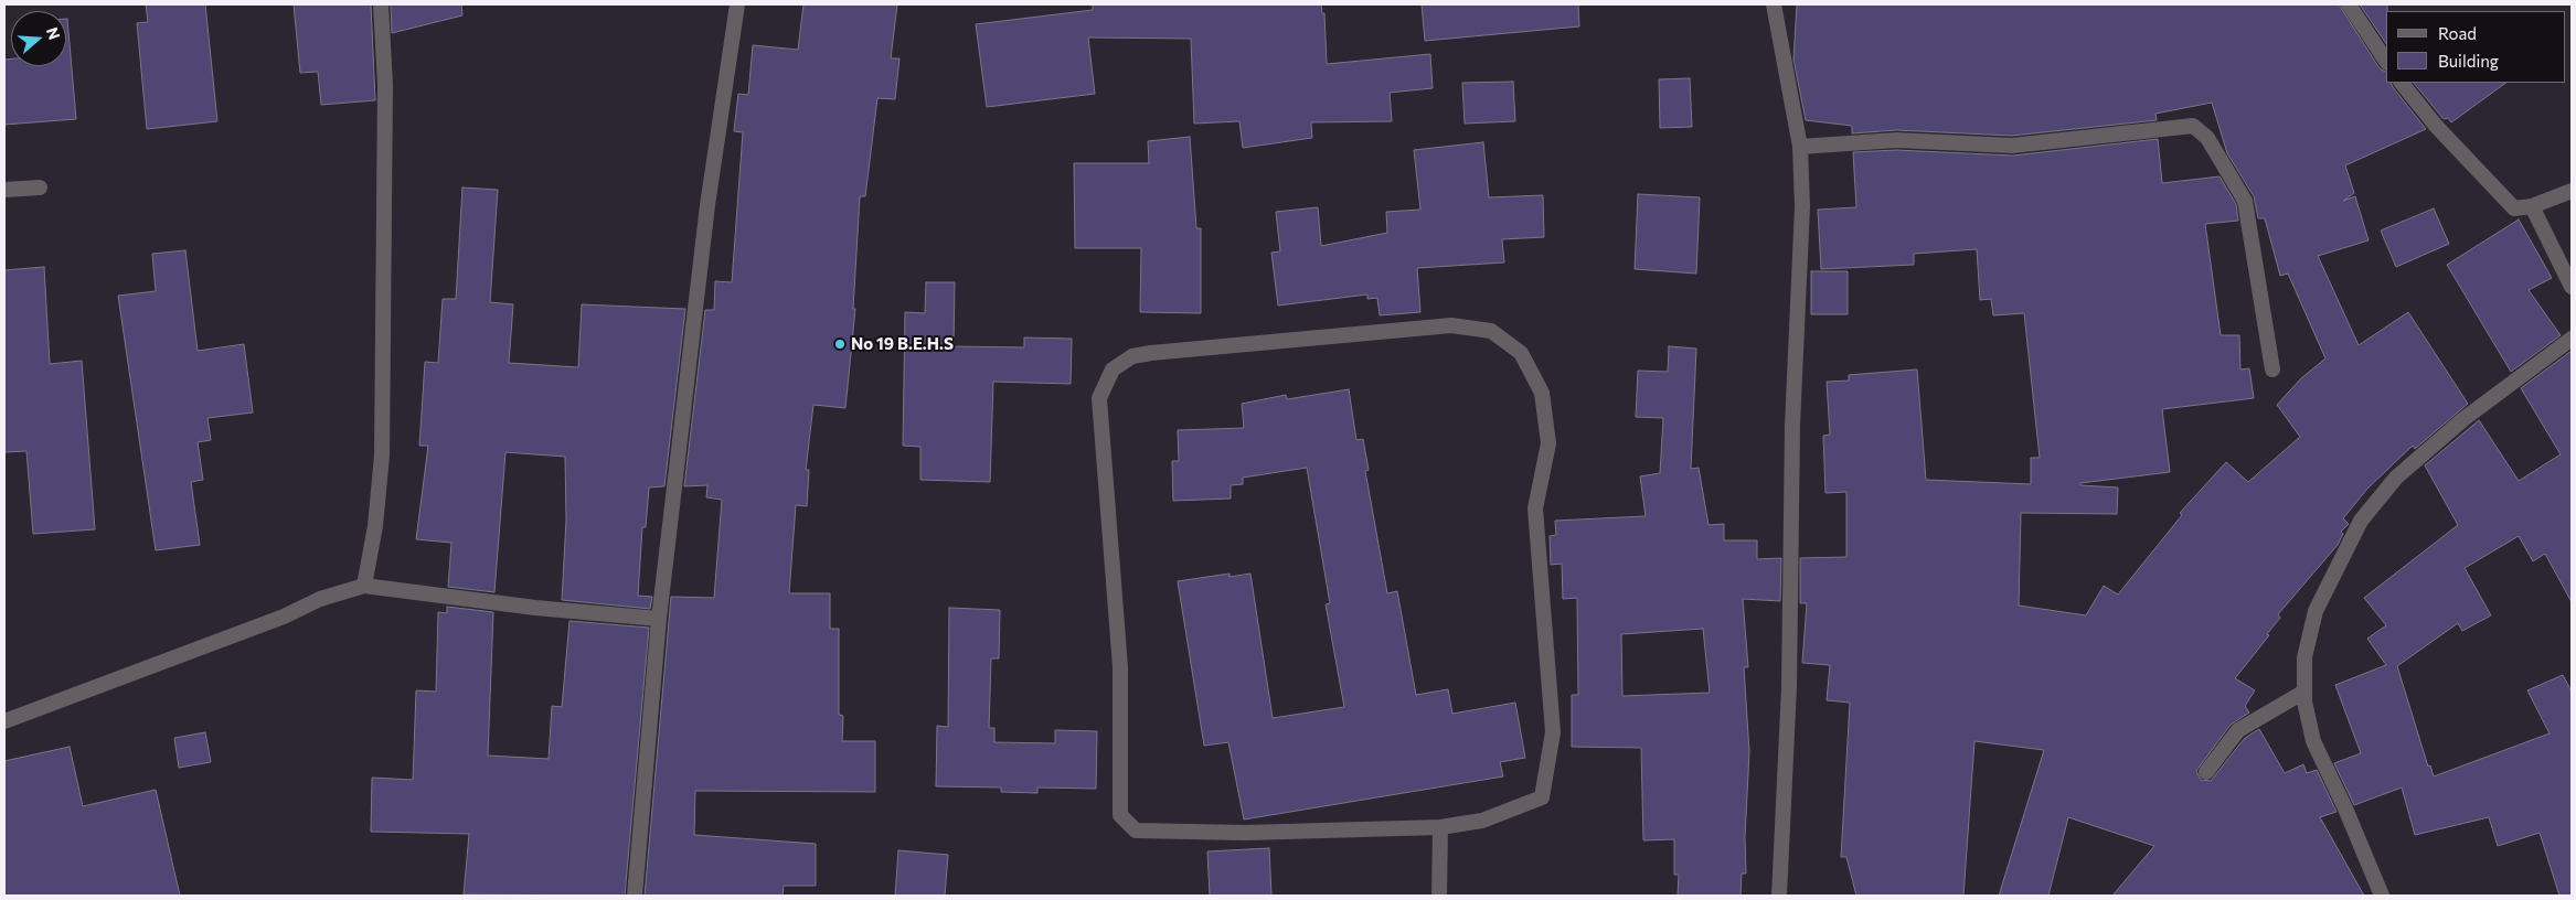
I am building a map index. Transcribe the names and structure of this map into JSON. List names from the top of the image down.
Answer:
{
  "places": ["No 19 B.E.H.S"],
  "legend": ["Road", "Building"],
  "north": "right"
}
